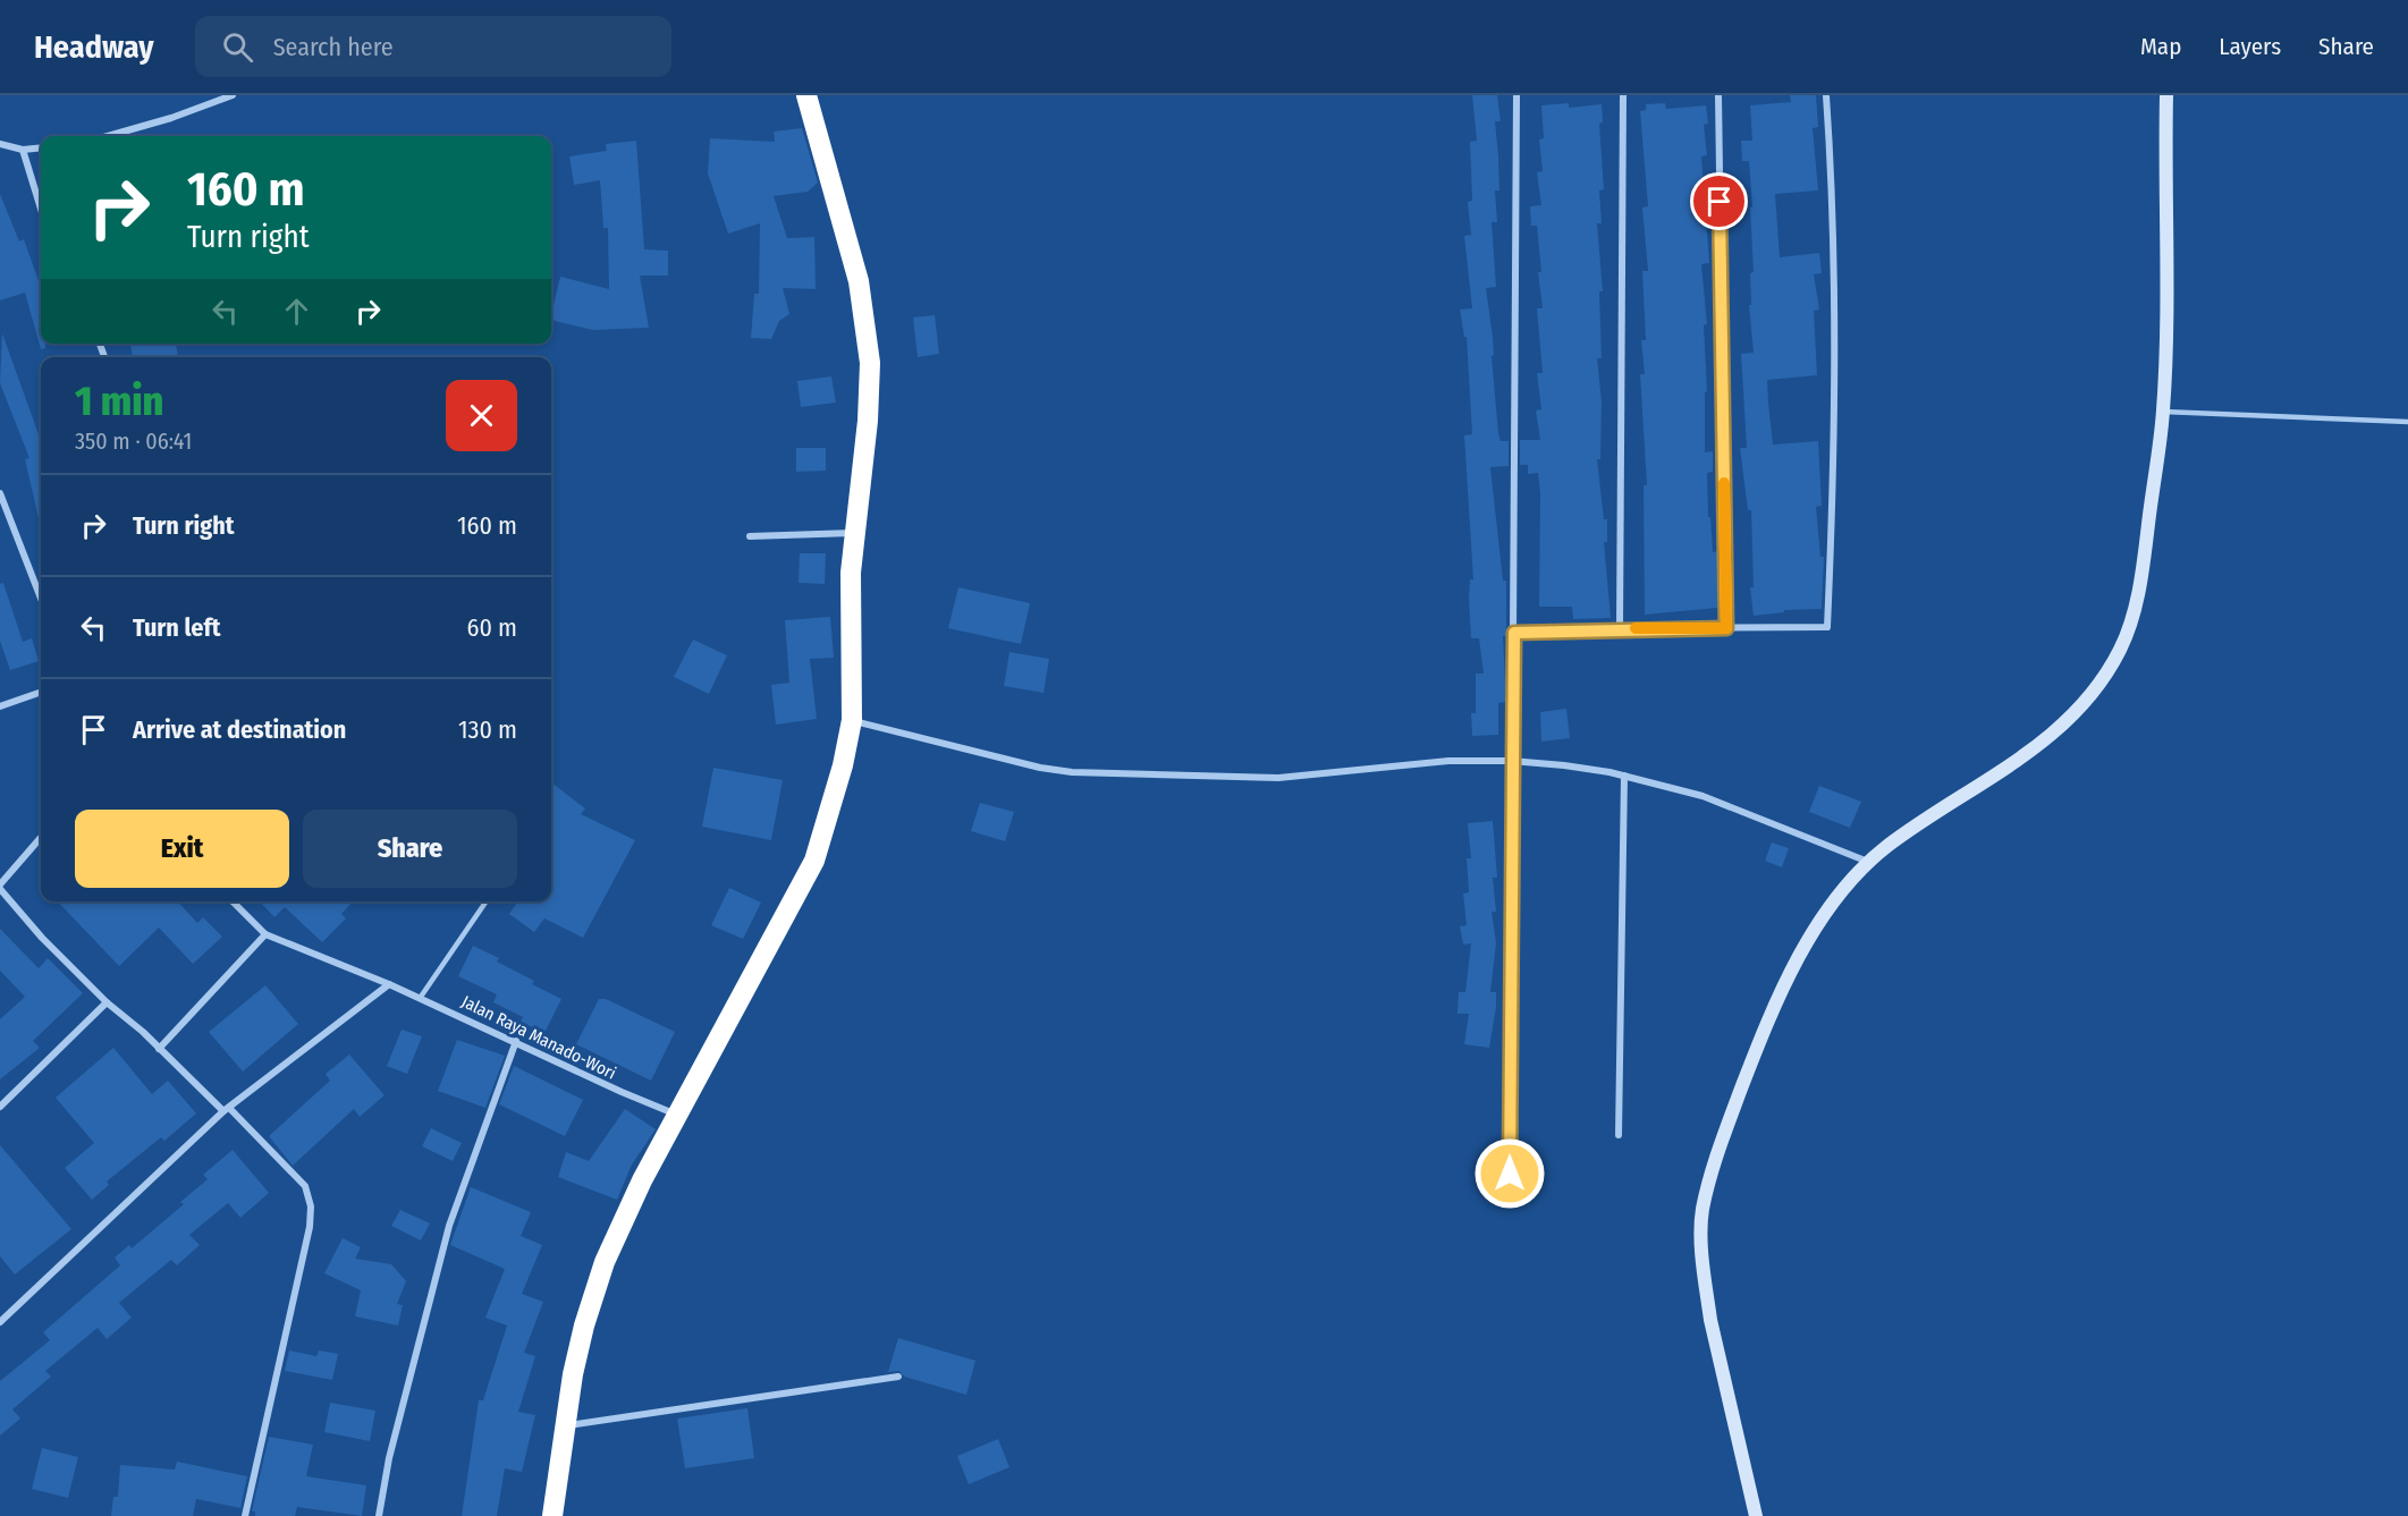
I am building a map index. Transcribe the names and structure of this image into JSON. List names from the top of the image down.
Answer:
{
  "streets": {
    "street": ["Jalan Raya Manado-Wori"]
  },
  "page": {
    "header": "Headway",
    "search": "Search here",
    "nav": ["Map", "Layers", "Share"],
    "turn": ["160 m", "Turn right"],
    "heading": ["1 min", "350 m · 06:41"],
    "list": [
      {
        "name": "Turn right",
        "value": "160 m"
      },
      {
        "name": "Turn left",
        "value": "60 m"
      },
      {
        "name": "Arrive at destination",
        "value": "130 m"
      }
    ],
    "buttons": ["Exit", "Share"]
  }
}
